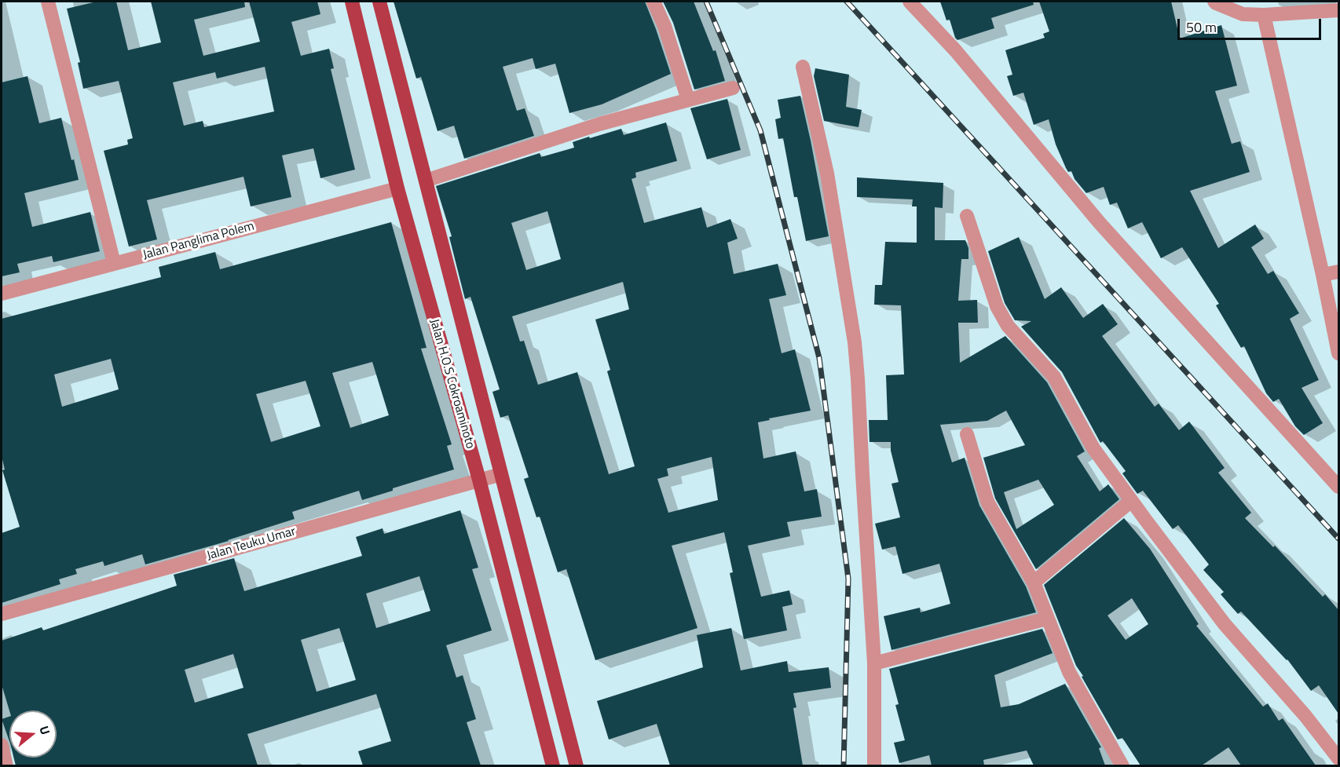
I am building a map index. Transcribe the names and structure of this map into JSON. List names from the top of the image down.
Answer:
{
  "streets": {
    "main road": ["Jalan H.O.S Cokroaminoto"],
    "street": ["Jalan Panglima Polem", "Jalan Teuku Umar"]
  },
  "crossings": [
    ["Jalan Panglima Polem", "Jalan H.O.S Cokroaminoto"],
    ["Jalan H.O.S Cokroaminoto", "Jalan Teuku Umar"]
  ],
  "scale_bar": "50 m",
  "north": "right"
}
